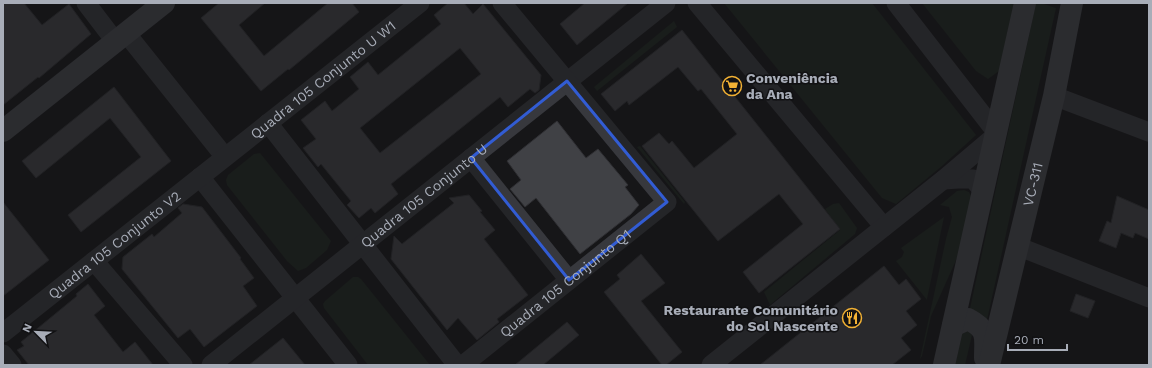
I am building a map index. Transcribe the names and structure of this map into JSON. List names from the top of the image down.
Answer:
{
  "streets": {
    "main road": ["VC-311"],
    "street": [
      "Quadra 105 Conjunto U W1",
      "Quadra 105 Conjunto U",
      "Quadra 105 Conjunto V2",
      "Quadra 105 Conjunto Q1"
    ]
  },
  "crossings": [
    ["Quadra 105 Conjunto U W1", "Quadra 105 Conjunto U"],
    ["Quadra 105 Conjunto U W1", "Quadra 105 Conjunto V2"],
    ["Quadra 105 Conjunto U", "Quadra 105 Conjunto Q1"]
  ],
  "places": {
    "supermarket": ["Conveniência da Ana"],
    "restaurant": ["Restaurante Comunitário do Sol Nascente"]
  },
  "scale_bar": "20 m",
  "north": "top left"
}
